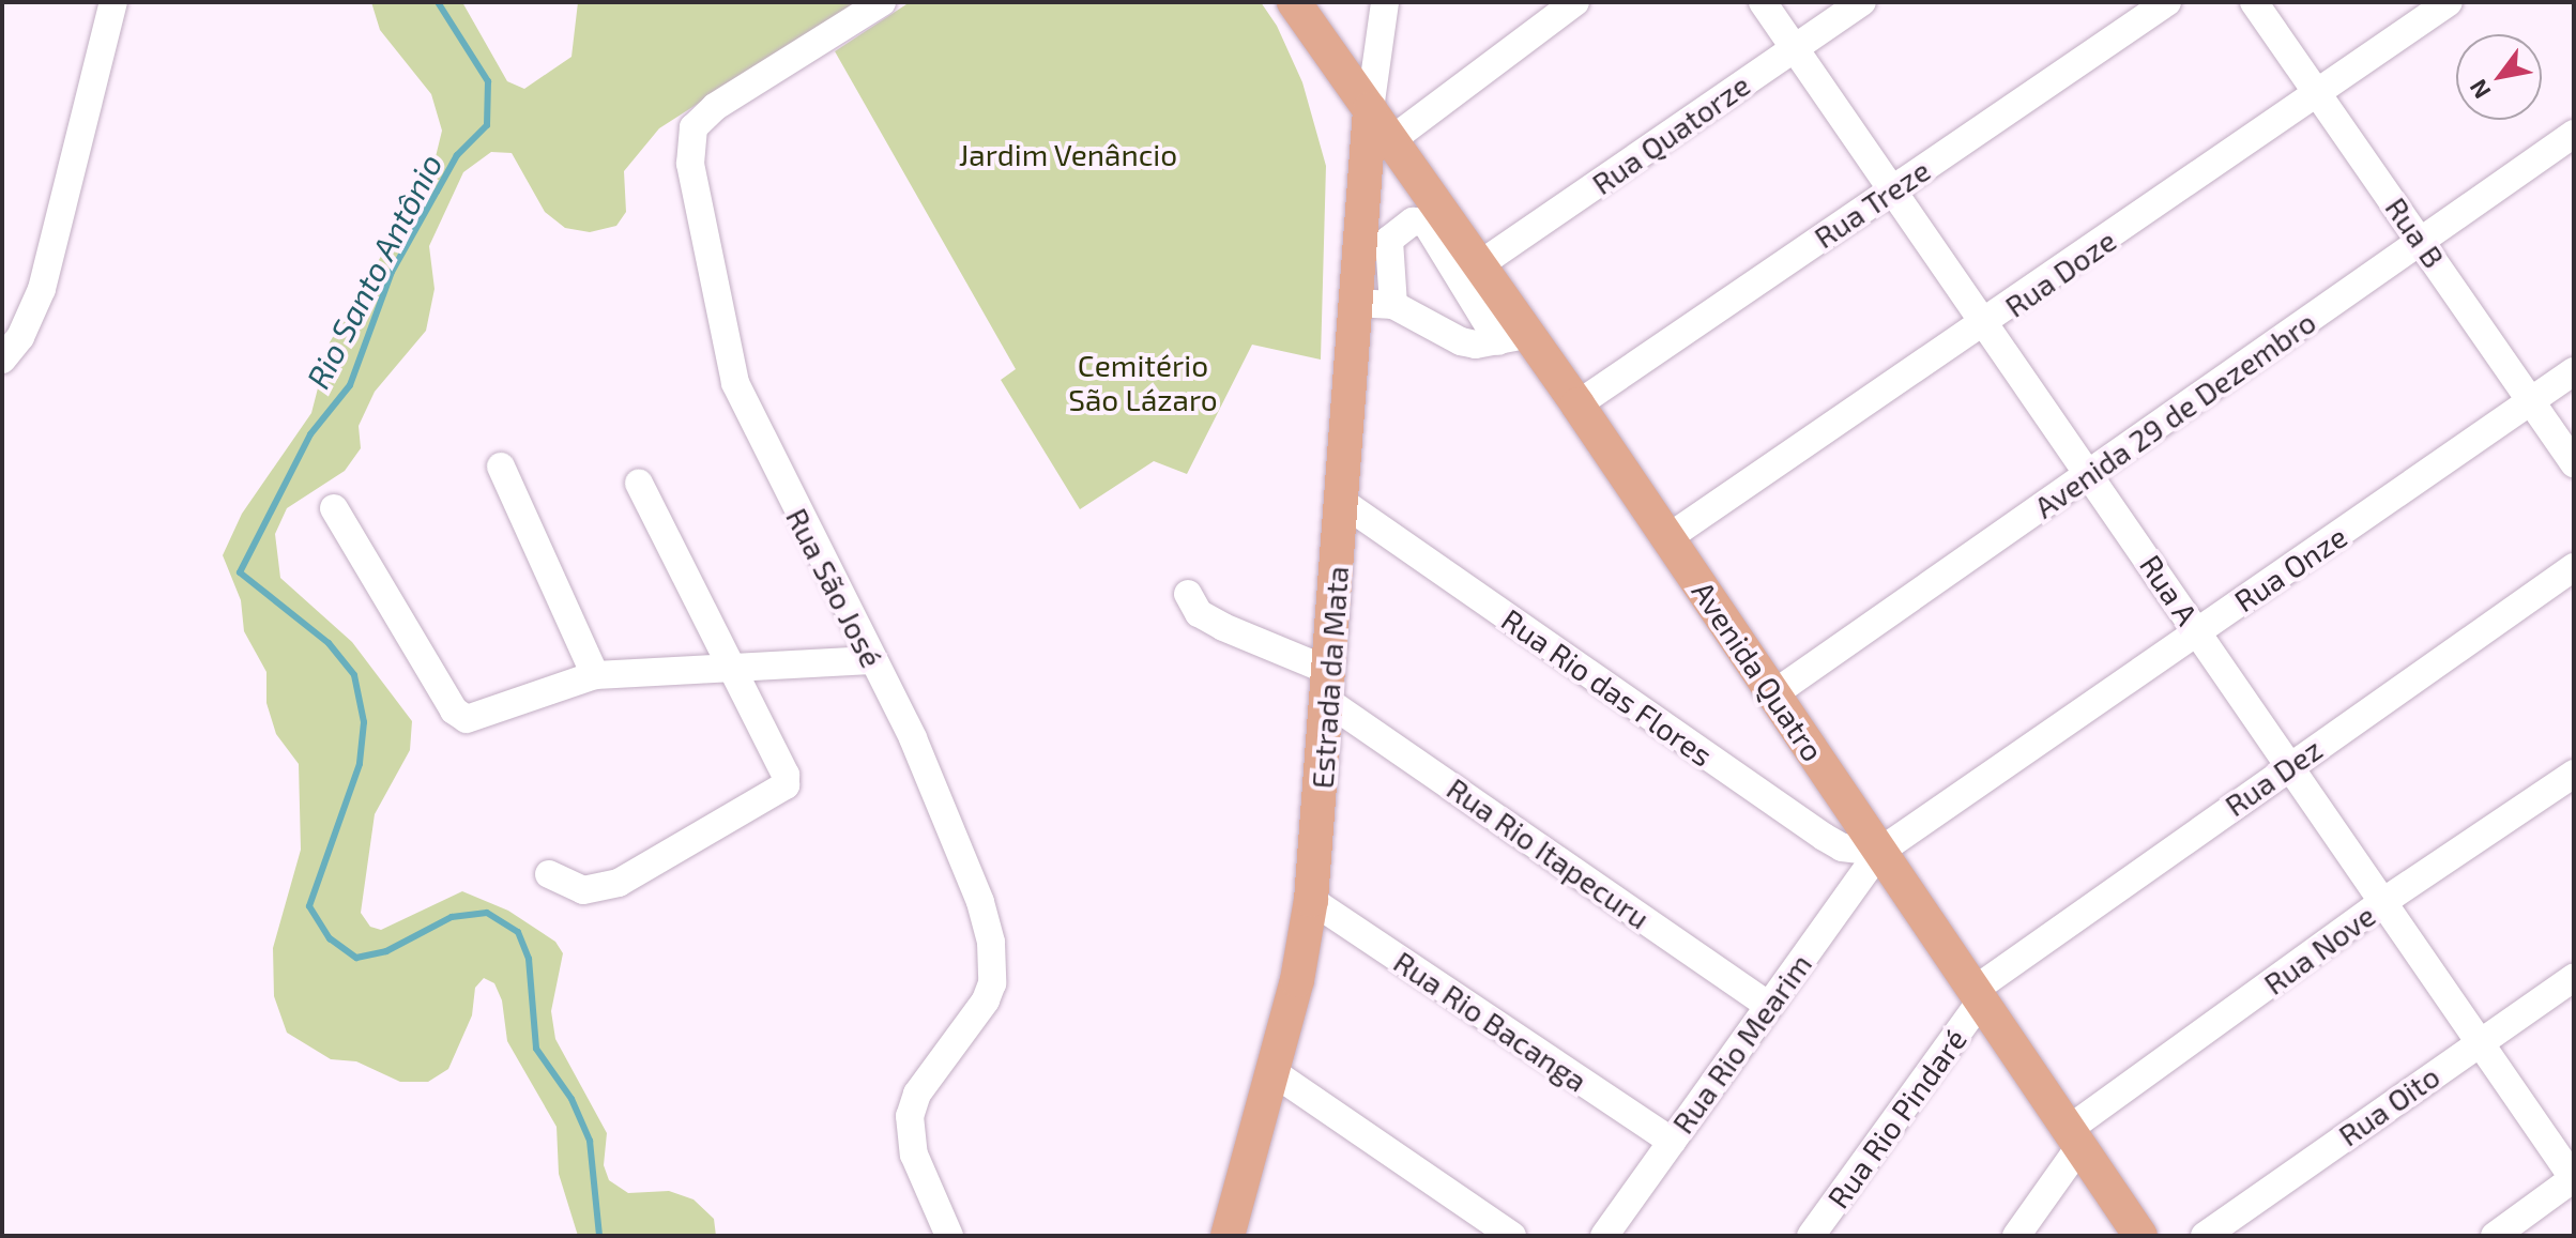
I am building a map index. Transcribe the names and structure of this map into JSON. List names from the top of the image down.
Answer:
{
  "streets": {
    "main road": ["Avenida Quatro", "Estrada da Mata"],
    "street": [
      "Rua Quatorze",
      "Rua Treze",
      "Rua B",
      "Rua Doze",
      "Avenida 29 de Dezembro",
      "Rua Onze",
      "Rua São José",
      "Rua A",
      "Rua Rio das Flores",
      "Rua Dez",
      "Rua Rio Itapecuru",
      "Rua Nove",
      "Rua Rio Bacanga",
      "Rua Rio Mearim",
      "Rua Oito",
      "Rua Rio Pindaré"
    ]
  },
  "crossings": [
    ["Rua Quatorze", "Rua A"],
    ["Rua Quatorze", "Avenida Quatro"],
    ["Rua Treze", "Rua A"],
    ["Rua Treze", "Avenida Quatro"],
    ["Rua B", "Rua Doze"],
    ["Rua B", "Avenida 29 de Dezembro"],
    ["Rua B", "Rua Onze"],
    ["Rua Doze", "Rua A"],
    ["Rua Doze", "Avenida Quatro"],
    ["Avenida 29 de Dezembro", "Rua A"],
    ["Avenida 29 de Dezembro", "Avenida Quatro"],
    ["Rua Onze", "Rua A"],
    ["Rua Onze", "Avenida Quatro"],
    ["Rua Onze", "Rua Rio das Flores"],
    ["Rua Onze", "Rua Rio Mearim"],
    ["Rua A", "Rua Dez"],
    ["Rua A", "Rua Nove"],
    ["Rua A", "Rua Oito"],
    ["Avenida Quatro", "Estrada da Mata"],
    ["Avenida Quatro", "Rua Rio das Flores"],
    ["Avenida Quatro", "Rua Dez"],
    ["Avenida Quatro", "Rua Nove"],
    ["Avenida Quatro", "Rua Rio Mearim"],
    ["Avenida Quatro", "Rua Rio Pindaré"],
    ["Estrada da Mata", "Rua Rio das Flores"],
    ["Estrada da Mata", "Rua Rio Itapecuru"],
    ["Estrada da Mata", "Rua Rio Bacanga"],
    ["Rua Rio das Flores", "Rua Rio Mearim"],
    ["Rua Dez", "Rua Rio Pindaré"],
    ["Rua Rio Itapecuru", "Rua Rio Mearim"],
    ["Rua Rio Bacanga", "Rua Rio Mearim"]
  ],
  "water": ["Rio Santo Antônio"],
  "parks": ["Jardim Venâncio", "Cemitério São Lázaro"],
  "north": "bottom left"
}
